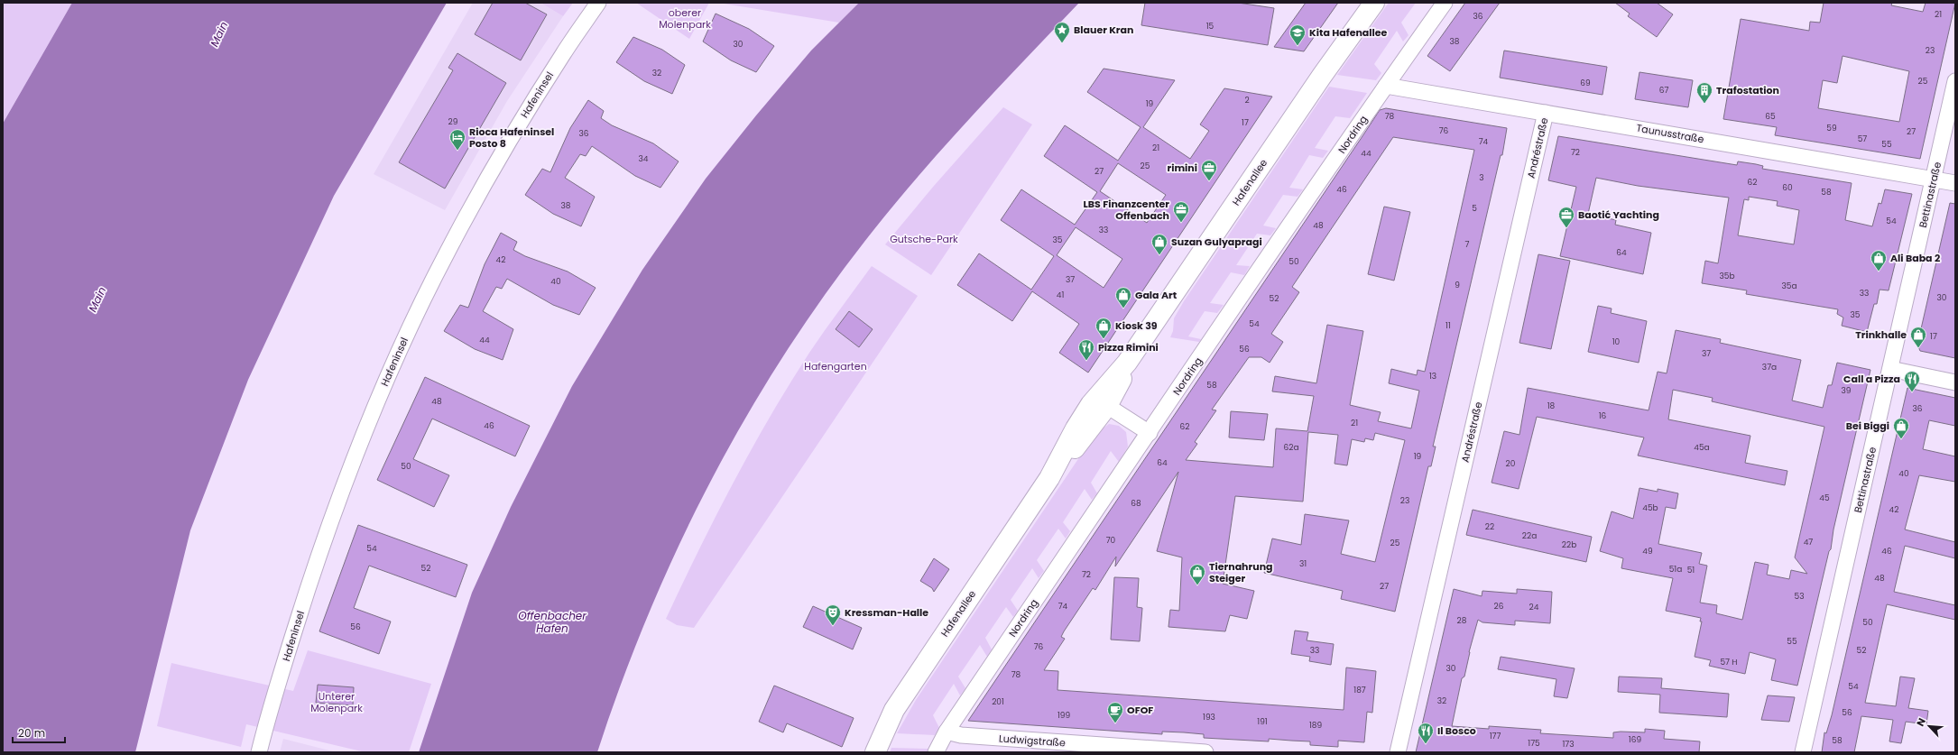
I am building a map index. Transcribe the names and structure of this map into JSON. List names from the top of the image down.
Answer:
{
  "streets": {
    "main road": ["Hafenallee"],
    "street": [
      "Hafeninsel",
      "Taunusstraße",
      "Nordring",
      "Andréstraße",
      "Bettinastraße",
      "Ludwigstraße"
    ]
  },
  "crossings": [
    ["Taunusstraße", "Nordring"],
    ["Taunusstraße", "Andréstraße"],
    ["Taunusstraße", "Bettinastraße"],
    ["Nordring", "Ludwigstraße"]
  ],
  "water": ["Main", "Offenbacher Hafen"],
  "parks": [
    "oberer Molenpark",
    "Gutsche-Park",
    "Hafengarten",
    "Unterer Molenpark"
  ],
  "places": {
    "place": ["Blauer Kran"],
    "school or university": ["Kita Hafenallee"],
    "building": ["Trafostation"],
    "hotel": ["Rioca Hafeninsel Posto 8"],
    "office": ["rimini", "LBS Finanzcenter Offenbach", "Baotić Yachting"],
    "shop": [
      "Suzan Gulyapragi",
      "Ali Baba 2",
      "Gala Art",
      "Kiosk 39",
      "Trinkhalle",
      "Bei Biggi",
      "Tiernahrung Steiger"
    ],
    "restaurant": ["Pizza Rimini", "Call a Pizza", "Il Bosco"],
    "theatre": ["Kressman-Halle"],
    "cafe": ["OFOF"]
  },
  "house_numbers": [
    "21",
    "36",
    "15",
    "38",
    "30",
    "23",
    "32",
    "25",
    "69",
    "67",
    "2",
    "19",
    "78",
    "65",
    "29",
    "17",
    "59",
    "76",
    "27",
    "36",
    "57",
    "74",
    "55",
    "21",
    "72",
    "44",
    "34",
    "25",
    "27",
    "3",
    "62",
    "60",
    "46",
    "58",
    "38",
    "5",
    "54",
    "48",
    "33",
    "35",
    "7",
    "64",
    "42",
    "50",
    "35b",
    "37",
    "40",
    "9",
    "35a",
    "33",
    "41",
    "30",
    "52",
    "35",
    "54",
    "11",
    "17",
    "44",
    "10",
    "56",
    "37",
    "37a",
    "13",
    "58",
    "39",
    "48",
    "18",
    "36",
    "16",
    "21",
    "46",
    "62",
    "62a",
    "45a",
    "19",
    "64",
    "20",
    "50",
    "40",
    "45",
    "23",
    "68",
    "45b",
    "42",
    "22",
    "22a",
    "70",
    "47",
    "25",
    "22b",
    "54",
    "49",
    "46",
    "31",
    "52",
    "51a",
    "51",
    "72",
    "48",
    "27",
    "53",
    "74",
    "26",
    "24",
    "28",
    "50",
    "56",
    "55",
    "76",
    "33",
    "52",
    "57 H",
    "30",
    "78",
    "54",
    "187",
    "32",
    "201",
    "56",
    "199",
    "193",
    "191",
    "189",
    "177",
    "169",
    "58",
    "175",
    "173"
  ],
  "scale_bar": "20 m",
  "north": "top left"
}
